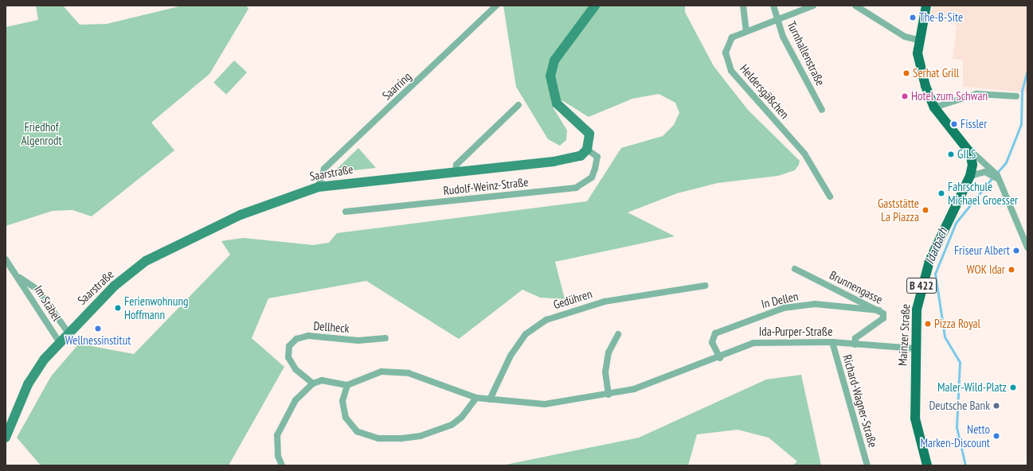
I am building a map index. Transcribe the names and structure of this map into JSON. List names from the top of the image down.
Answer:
{
  "streets": {
    "main road": ["B 422", "Mainzer Straße"],
    "street": [
      "Turnhallenstraße",
      "Saarring",
      "Heldersgäßchen",
      "Saarstraße",
      "Rudolf-Weinz-Straße",
      "Brunnengasse",
      "Gedühren",
      "In Dellen",
      "Im Stäbel",
      "Dellheck",
      "Ida-Purper-Straße",
      "Richard-Wagner-Straße"
    ]
  },
  "crossings": [
    ["Turnhallenstraße", "Heldersgäßchen"],
    ["Saarring", "Saarstraße"],
    ["Saarstraße", "Rudolf-Weinz-Straße"],
    ["Saarstraße", "Im Stäbel"],
    ["B 422", "Mainzer Straße"],
    ["Brunnengasse", "In Dellen"],
    ["Brunnengasse", "Ida-Purper-Straße"],
    ["Gedühren", "Ida-Purper-Straße"],
    ["In Dellen", "Ida-Purper-Straße"],
    ["Ida-Purper-Straße", "Mainzer Straße"],
    ["Ida-Purper-Straße", "Richard-Wagner-Straße"]
  ],
  "water": ["Idarbach"],
  "parks": ["Friedhof Algenrodt"],
  "places": [
    "The-B-Site",
    "Serhat Grill",
    "Hotel zum Schwan",
    "Fissler",
    "GILS",
    "Fahrschule Michael Groesser",
    "Gaststätte La Piazza",
    "Friseur Albert",
    "WOK Idar",
    "Ferienwohnung Hoffmann",
    "Pizza Royal",
    "Wellnessinstitut",
    "Maler-Wild-Platz",
    "Deutsche Bank",
    "Netto Marken-Discount"
  ]
}
